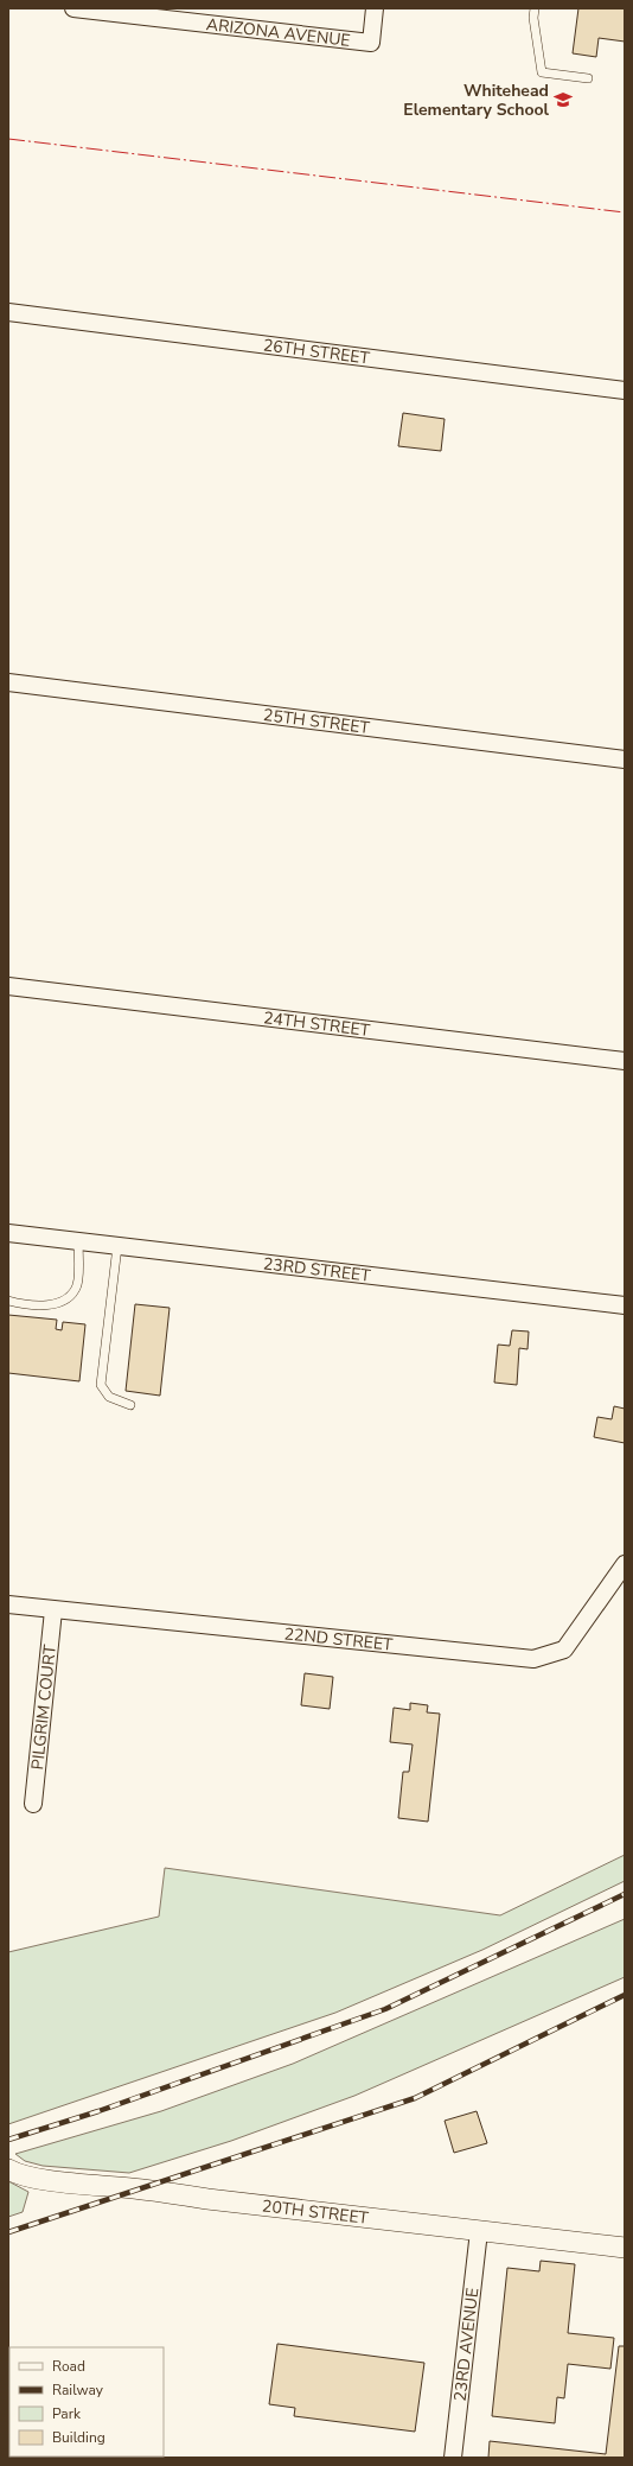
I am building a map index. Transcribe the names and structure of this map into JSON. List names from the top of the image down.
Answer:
{
  "streets": {
    "street": [
      "ARIZONA AVENUE",
      "26TH STREET",
      "25TH STREET",
      "24TH STREET",
      "23RD STREET",
      "22ND STREET",
      "PILGRIM COURT",
      "20TH STREET",
      "23RD AVENUE"
    ]
  },
  "crossings": [
    ["22ND STREET", "PILGRIM COURT"],
    ["20TH STREET", "23RD AVENUE"]
  ],
  "places": {
    "school or university": ["Whitehead Elementary School"]
  },
  "legend": [
    "Road",
    "Railway",
    "Park",
    "Building"
  ]
}
